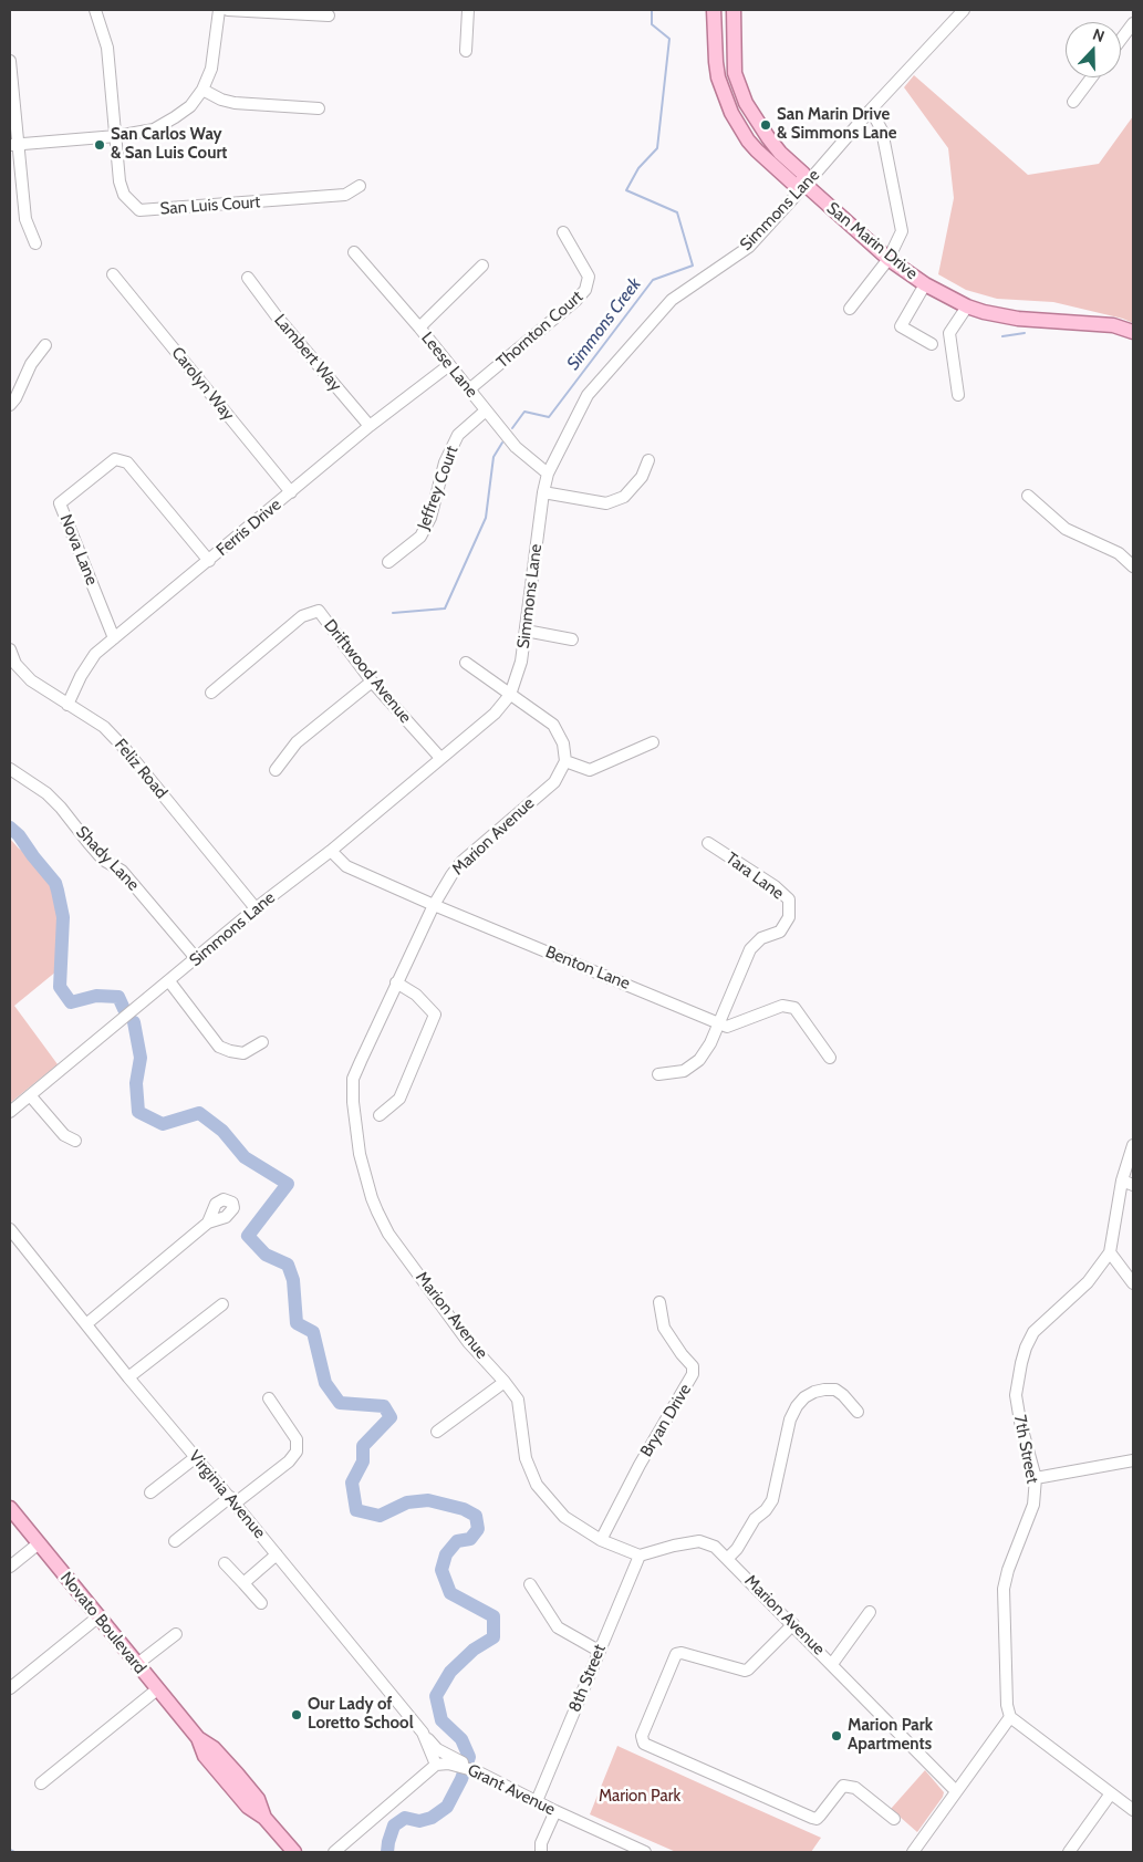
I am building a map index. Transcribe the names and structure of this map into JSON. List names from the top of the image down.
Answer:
{
  "streets": {
    "main road": ["San Marin Drive", "Novato Boulevard"],
    "street": [
      "San Luis Court",
      "Simmons Lane",
      "Thornton Court",
      "Lambert Way",
      "Leese Lane",
      "Carolyn Way",
      "Jeffrey Court",
      "Ferris Drive",
      "Nova Lane",
      "Driftwood Avenue",
      "Feliz Road",
      "Marion Avenue",
      "Shady Lane",
      "Tara Lane",
      "Benton Lane",
      "Bryan Drive",
      "7th Street",
      "Virginia Avenue",
      "8th Street",
      "Grant Avenue"
    ]
  },
  "crossings": [
    ["Simmons Lane", "San Marin Drive"],
    ["Simmons Lane", "Leese Lane"],
    ["Simmons Lane", "Driftwood Avenue"],
    ["Simmons Lane", "Feliz Road"],
    ["Simmons Lane", "Shady Lane"],
    ["Simmons Lane", "Benton Lane"],
    ["Thornton Court", "Leese Lane"],
    ["Lambert Way", "Ferris Drive"],
    ["Leese Lane", "Jeffrey Court"],
    ["Leese Lane", "Ferris Drive"],
    ["Carolyn Way", "Ferris Drive"],
    ["Ferris Drive", "Nova Lane"],
    ["Ferris Drive", "Feliz Road"],
    ["Marion Avenue", "Benton Lane"],
    ["Marion Avenue", "Bryan Drive"],
    ["Marion Avenue", "8th Street"],
    ["Tara Lane", "Benton Lane"],
    ["Virginia Avenue", "Grant Avenue"],
    ["8th Street", "Grant Avenue"]
  ],
  "water": ["Simmons Creek"],
  "parks": ["Marion Park"],
  "places": [
    "San Marin Drive & Simmons Lane",
    "San Carlos Way & San Luis Court",
    "Our Lady of Loretto School",
    "Marion Park Apartments"
  ],
  "north": "top"
}
